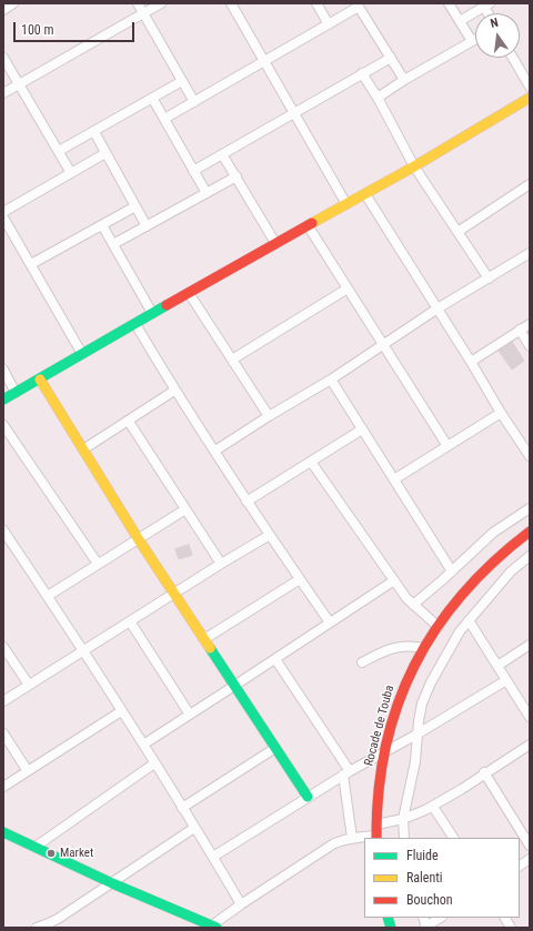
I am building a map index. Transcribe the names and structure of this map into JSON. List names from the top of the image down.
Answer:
{
  "streets": {
    "street": ["Rocade de Touba"]
  },
  "places": ["Market"],
  "legend": ["Fluide", "Ralenti", "Bouchon"],
  "scale_bar": "100 m",
  "north": "top"
}
